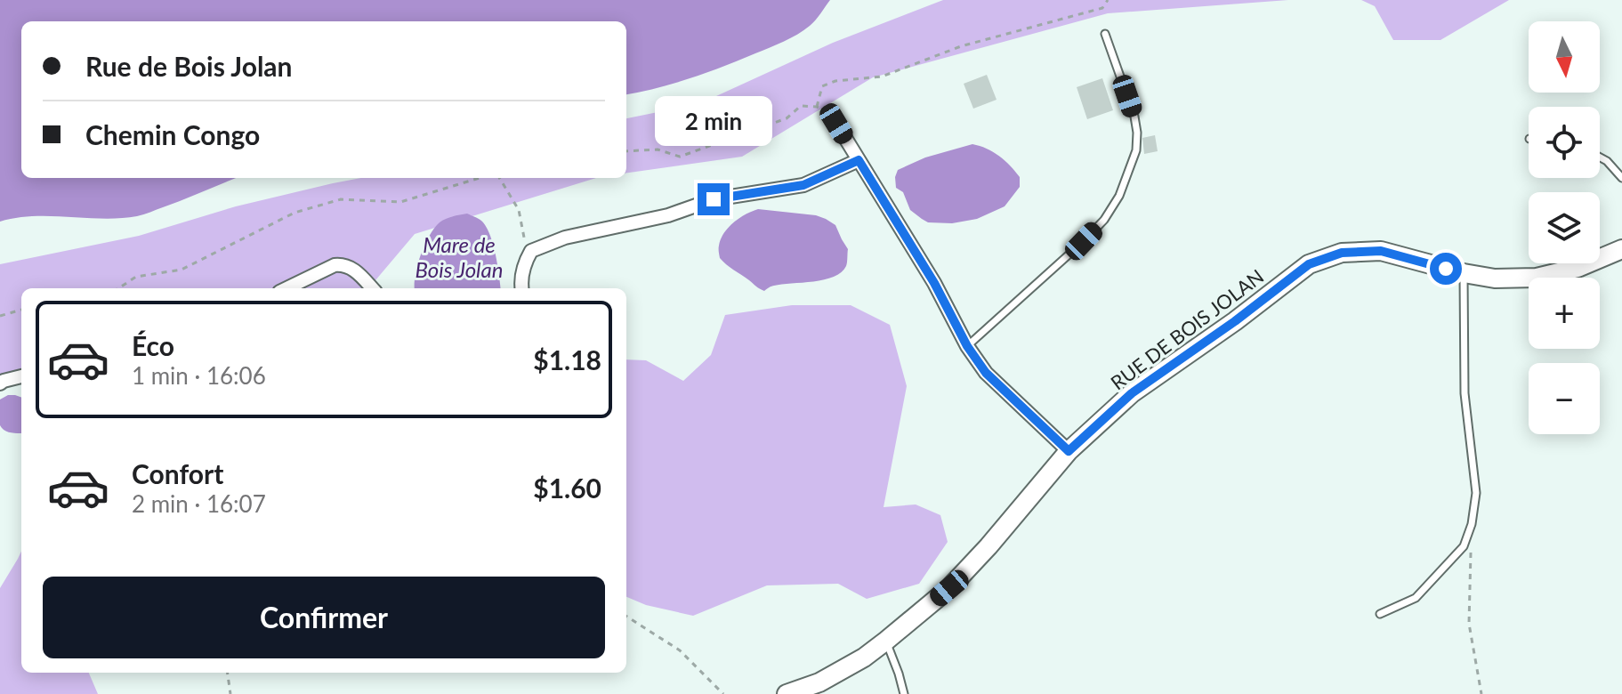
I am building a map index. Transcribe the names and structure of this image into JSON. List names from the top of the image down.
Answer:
{
  "streets": {
    "street": ["RUE DE BOIS JOLAN"]
  },
  "water": ["Mare de Bois Jolan"],
  "north": "bottom",
  "page": {
    "map_buttons": ["+", "−"],
    "banner": ["Rue de Bois Jolan", "Chemin Congo"],
    "bubble": "2 min",
    "list": [
      {
        "name": "Éco",
        "note": "1 min · 16:06",
        "value": "$1.18"
      },
      {
        "name": "Confort",
        "note": "2 min · 16:07",
        "value": "$1.60"
      }
    ],
    "buttons": "Confirmer"
  }
}
